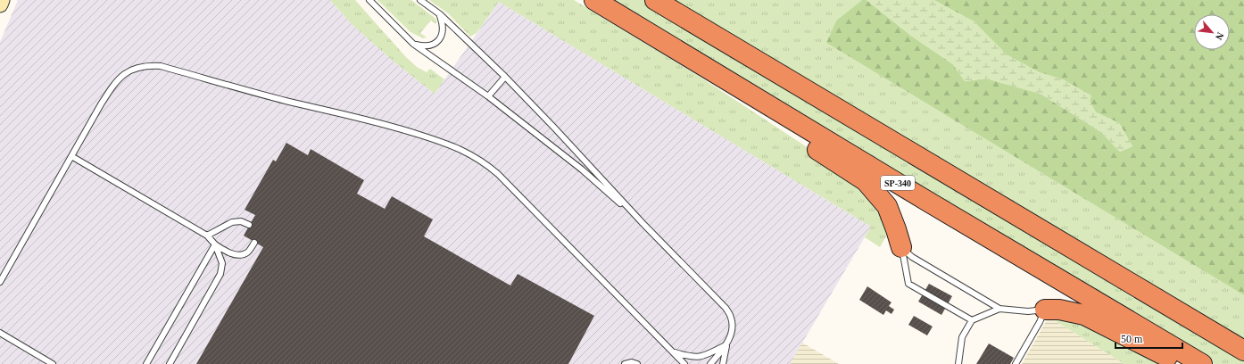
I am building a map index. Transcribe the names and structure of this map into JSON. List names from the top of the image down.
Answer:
{
  "streets": {
    "highway": ["SP-340"]
  },
  "scale_bar": "50 m",
  "north": "bottom right"
}
